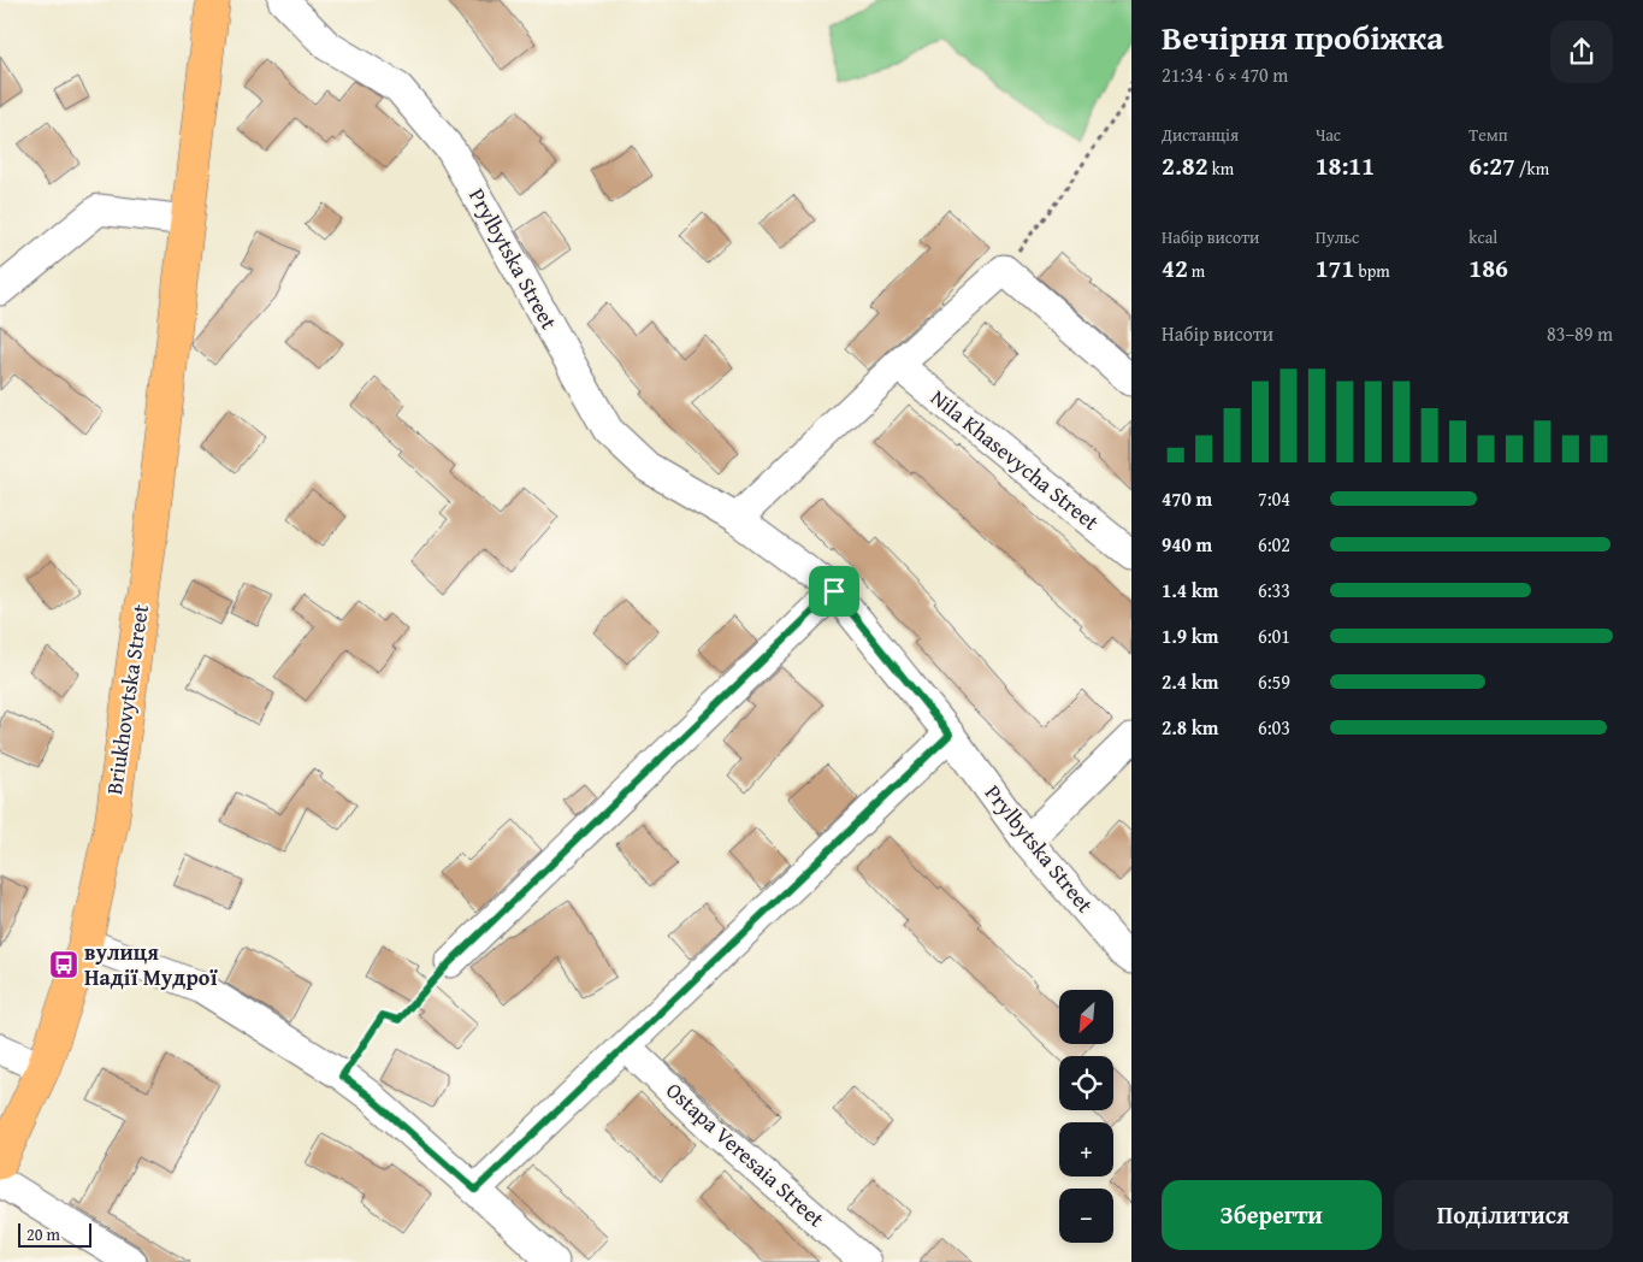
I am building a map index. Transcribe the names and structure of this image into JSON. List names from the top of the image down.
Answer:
{
  "streets": {
    "main road": ["Briukhovytska Street"],
    "street": ["Prylbytska Street", "Nila Khasevycha Street", "Ostapa Veresaia Street"]
  },
  "places": {
    "bus stop": ["вулиця Надії Мудрої"]
  },
  "scale_bar": "20 m",
  "north": "bottom left",
  "page": {
    "heading": ["Вечірня пробіжка", "21:34 · 6 × 470 m"],
    "stats": [
      ["Дистанція", "2.82 km"],
      ["Час", "18:11"],
      ["Темп", "6:27 /km"],
      ["Набір висоти", "42 m"],
      ["Пульс", "171 bpm"],
      ["kcal", "186"]
    ],
    "chart": ["Набір висоти", "83–89 m"],
    "list": [
      {
        "name": "470 m",
        "note": "7:04"
      },
      {
        "name": "940 m",
        "note": "6:02"
      },
      {
        "name": "1.4 km",
        "note": "6:33"
      },
      {
        "name": "1.9 km",
        "note": "6:01"
      },
      {
        "name": "2.4 km",
        "note": "6:59"
      },
      {
        "name": "2.8 km",
        "note": "6:03"
      }
    ],
    "map_buttons": ["+", "−"],
    "buttons": ["Зберегти", "Поділитися"],
    "scale": "20 m"
  }
}
